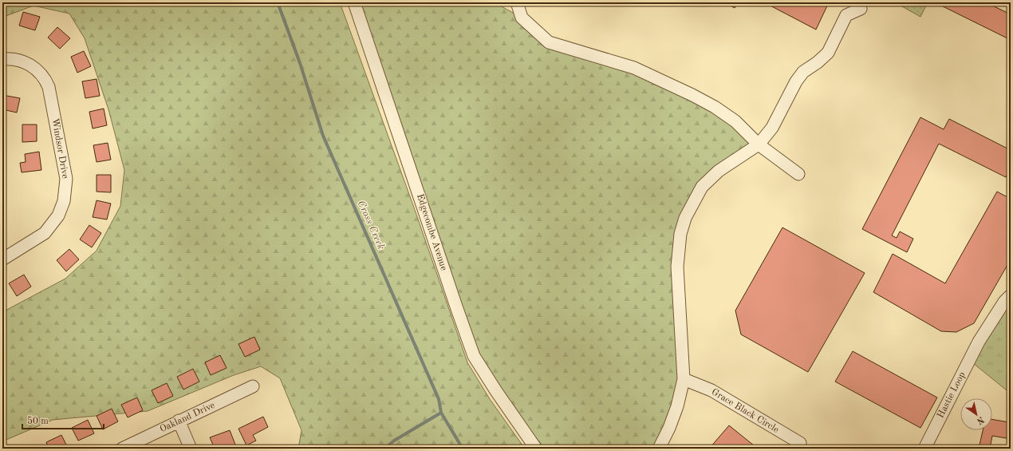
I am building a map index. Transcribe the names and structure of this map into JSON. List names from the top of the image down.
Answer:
{
  "streets": {
    "street": [
      "Windsor Drive",
      "Edgecombe Avenue",
      "Hastie Loop",
      "Grace Black Circle",
      "Oakland Drive"
    ]
  },
  "water": ["Cross Creek"],
  "scale_bar": "50 m",
  "north": "bottom right"
}
